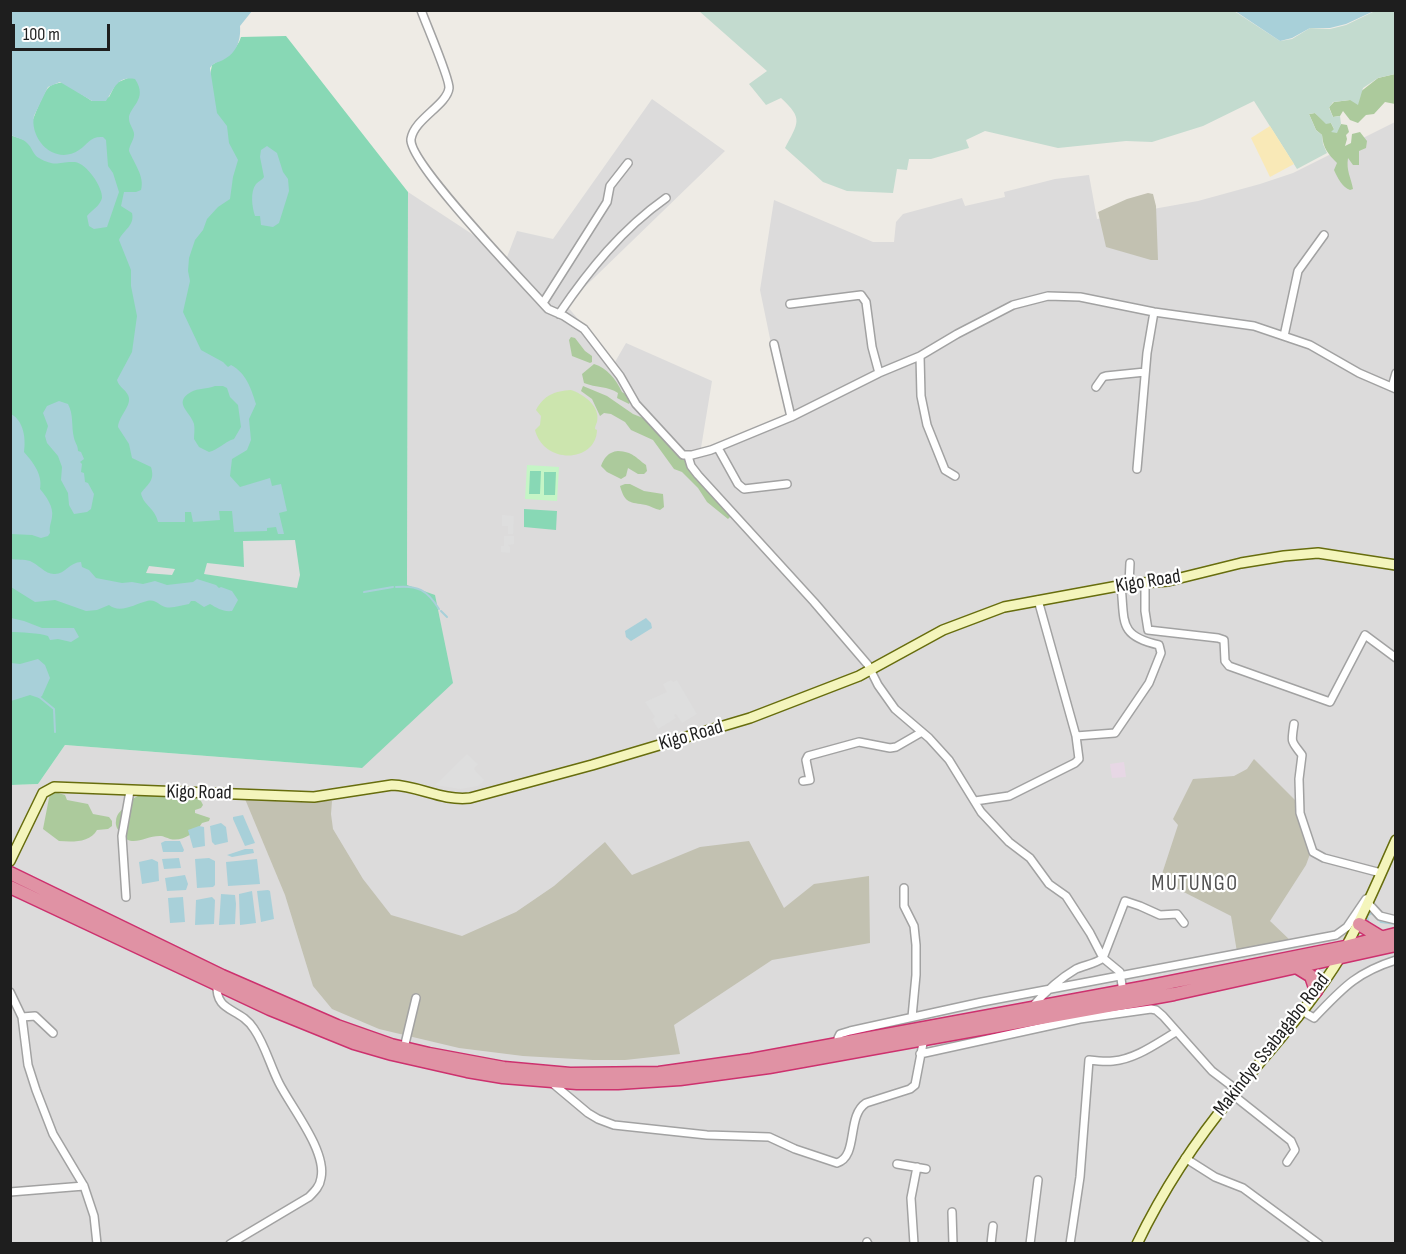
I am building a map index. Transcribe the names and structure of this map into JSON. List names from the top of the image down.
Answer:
{
  "streets": {
    "street": ["Kigo Road", "Makindye Ssabagabo Road"]
  },
  "districts": ["MUTUNGO"],
  "scale_bar": "100 m"
}
